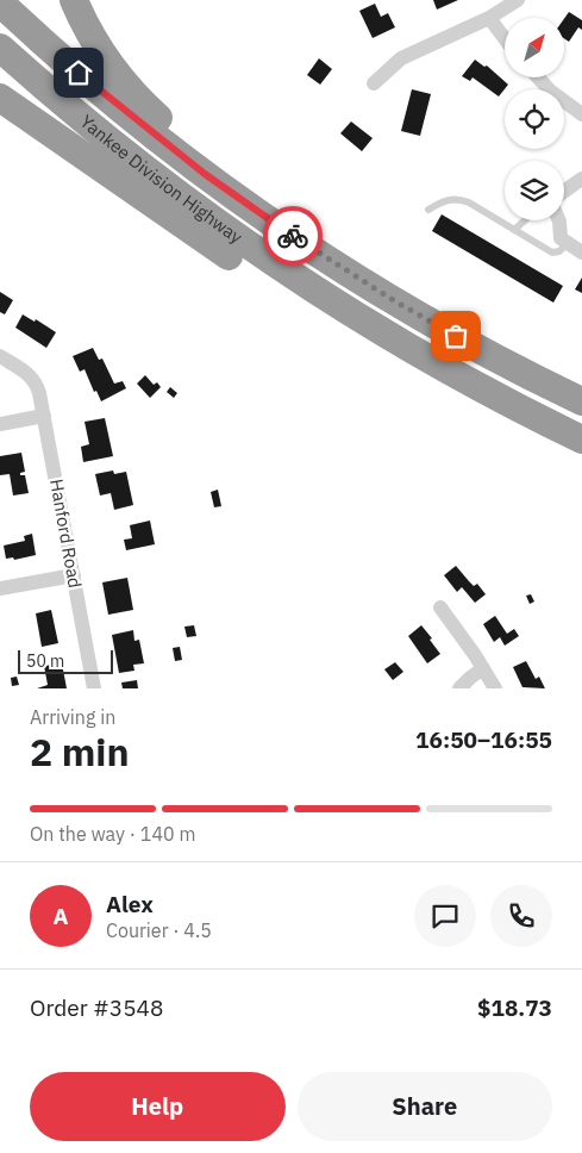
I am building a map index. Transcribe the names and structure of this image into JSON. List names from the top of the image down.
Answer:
{
  "streets": {
    "highway": ["Yankee Division Highway"],
    "street": ["Hanford Road"]
  },
  "scale_bar": "50 m",
  "north": "top right",
  "page": {
    "scale": "50 m",
    "heading": ["2 min", "Arriving in", "16:50–16:55"],
    "panel": [
      "Alex",
      "Courier · 4.5",
      "Order #3548",
      "$18.73"
    ],
    "bar": "On the way · 140 m",
    "round": "A",
    "buttons": ["Help", "Share"]
  }
}
